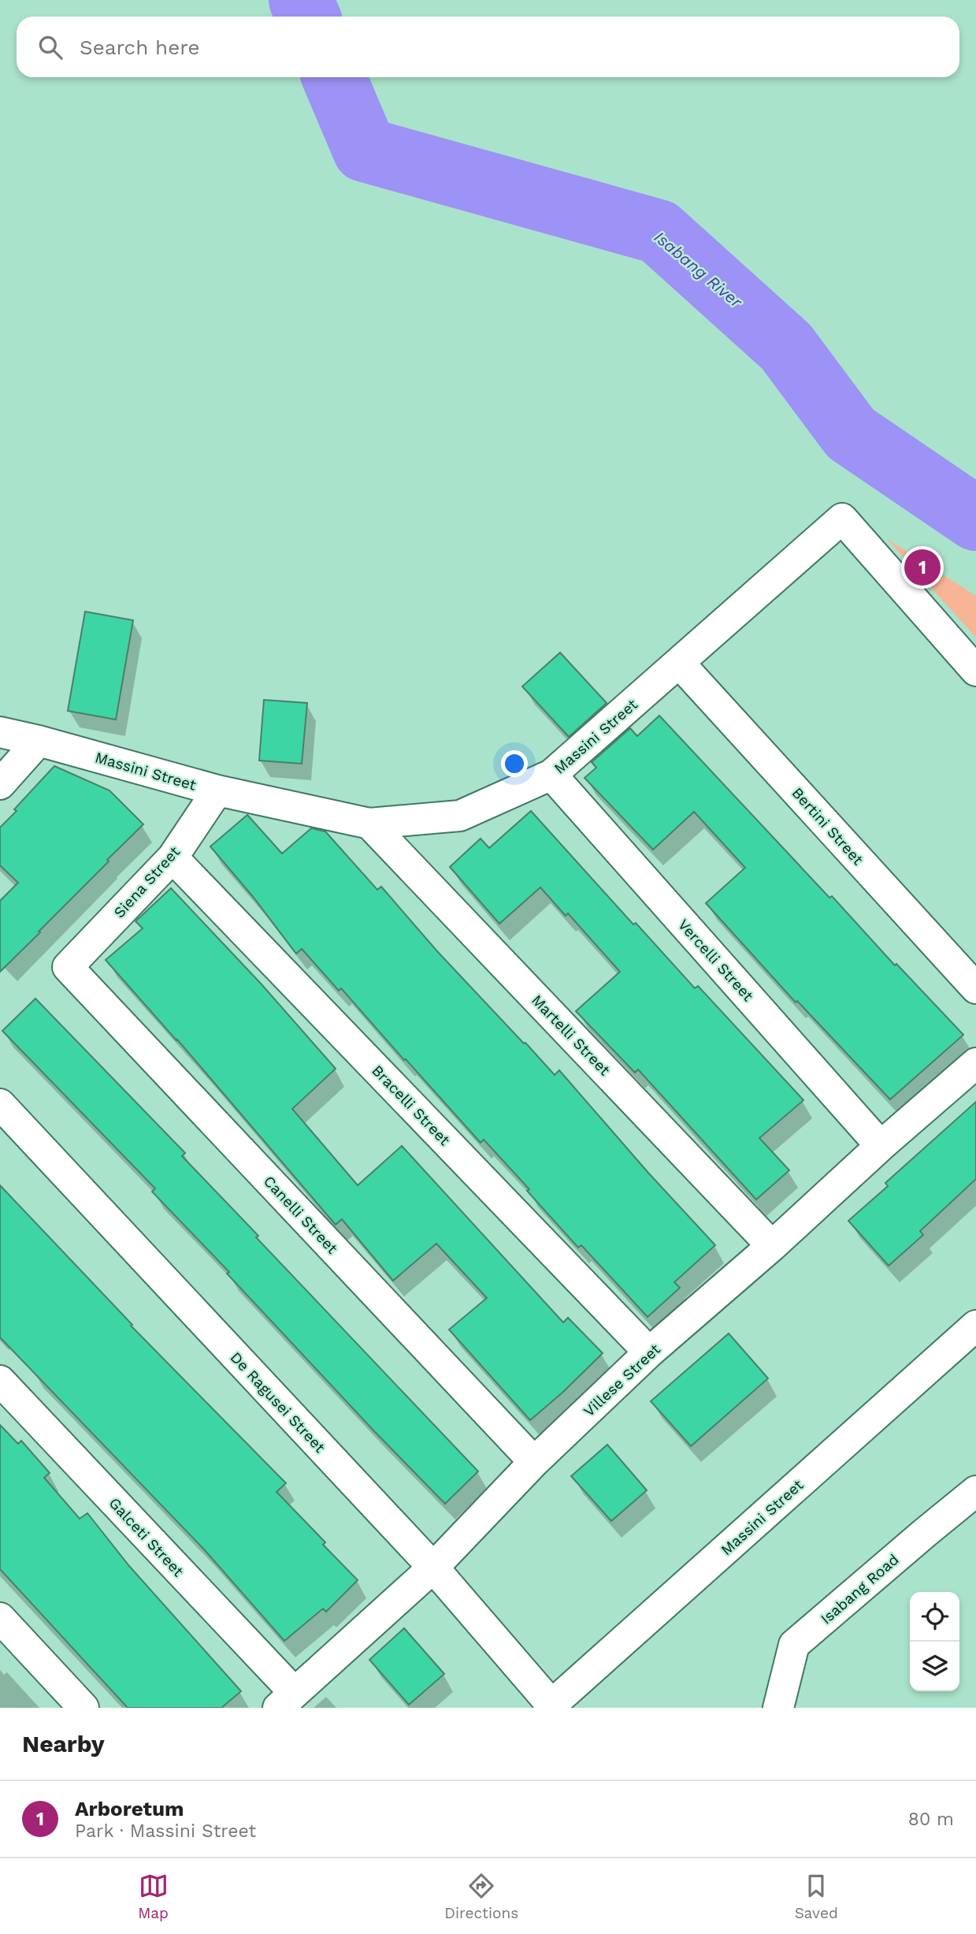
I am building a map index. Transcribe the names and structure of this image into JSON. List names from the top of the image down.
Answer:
{
  "streets": {
    "street": [
      "Massini Street",
      "Bertini Street",
      "Siena Street",
      "Vercelli Street",
      "Martelli Street",
      "Bracelli Street",
      "Canelli Street",
      "Villese Street",
      "De Ragusei Street",
      "Galceti Street",
      "Isabang Road"
    ]
  },
  "crossings": [
    ["Massini Street", "Bertini Street"],
    ["Massini Street", "Siena Street"],
    ["Massini Street", "Vercelli Street"],
    ["Massini Street", "Martelli Street"],
    ["Massini Street", "De Ragusei Street"],
    ["Siena Street", "Bracelli Street"],
    ["Siena Street", "Canelli Street"],
    ["Vercelli Street", "Villese Street"],
    ["Martelli Street", "Villese Street"],
    ["Bracelli Street", "Villese Street"],
    ["Canelli Street", "Villese Street"],
    ["Villese Street", "De Ragusei Street"],
    ["Villese Street", "Galceti Street"]
  ],
  "water": ["Isabang River"],
  "page": {
    "search": "Search here",
    "pins": "1",
    "heading": "Nearby",
    "list": [
      {
        "mark": "1",
        "name": "Arboretum",
        "note": "Park · Massini Street",
        "value": "80 m"
      }
    ],
    "nav": ["Map", "Directions", "Saved"]
  }
}
